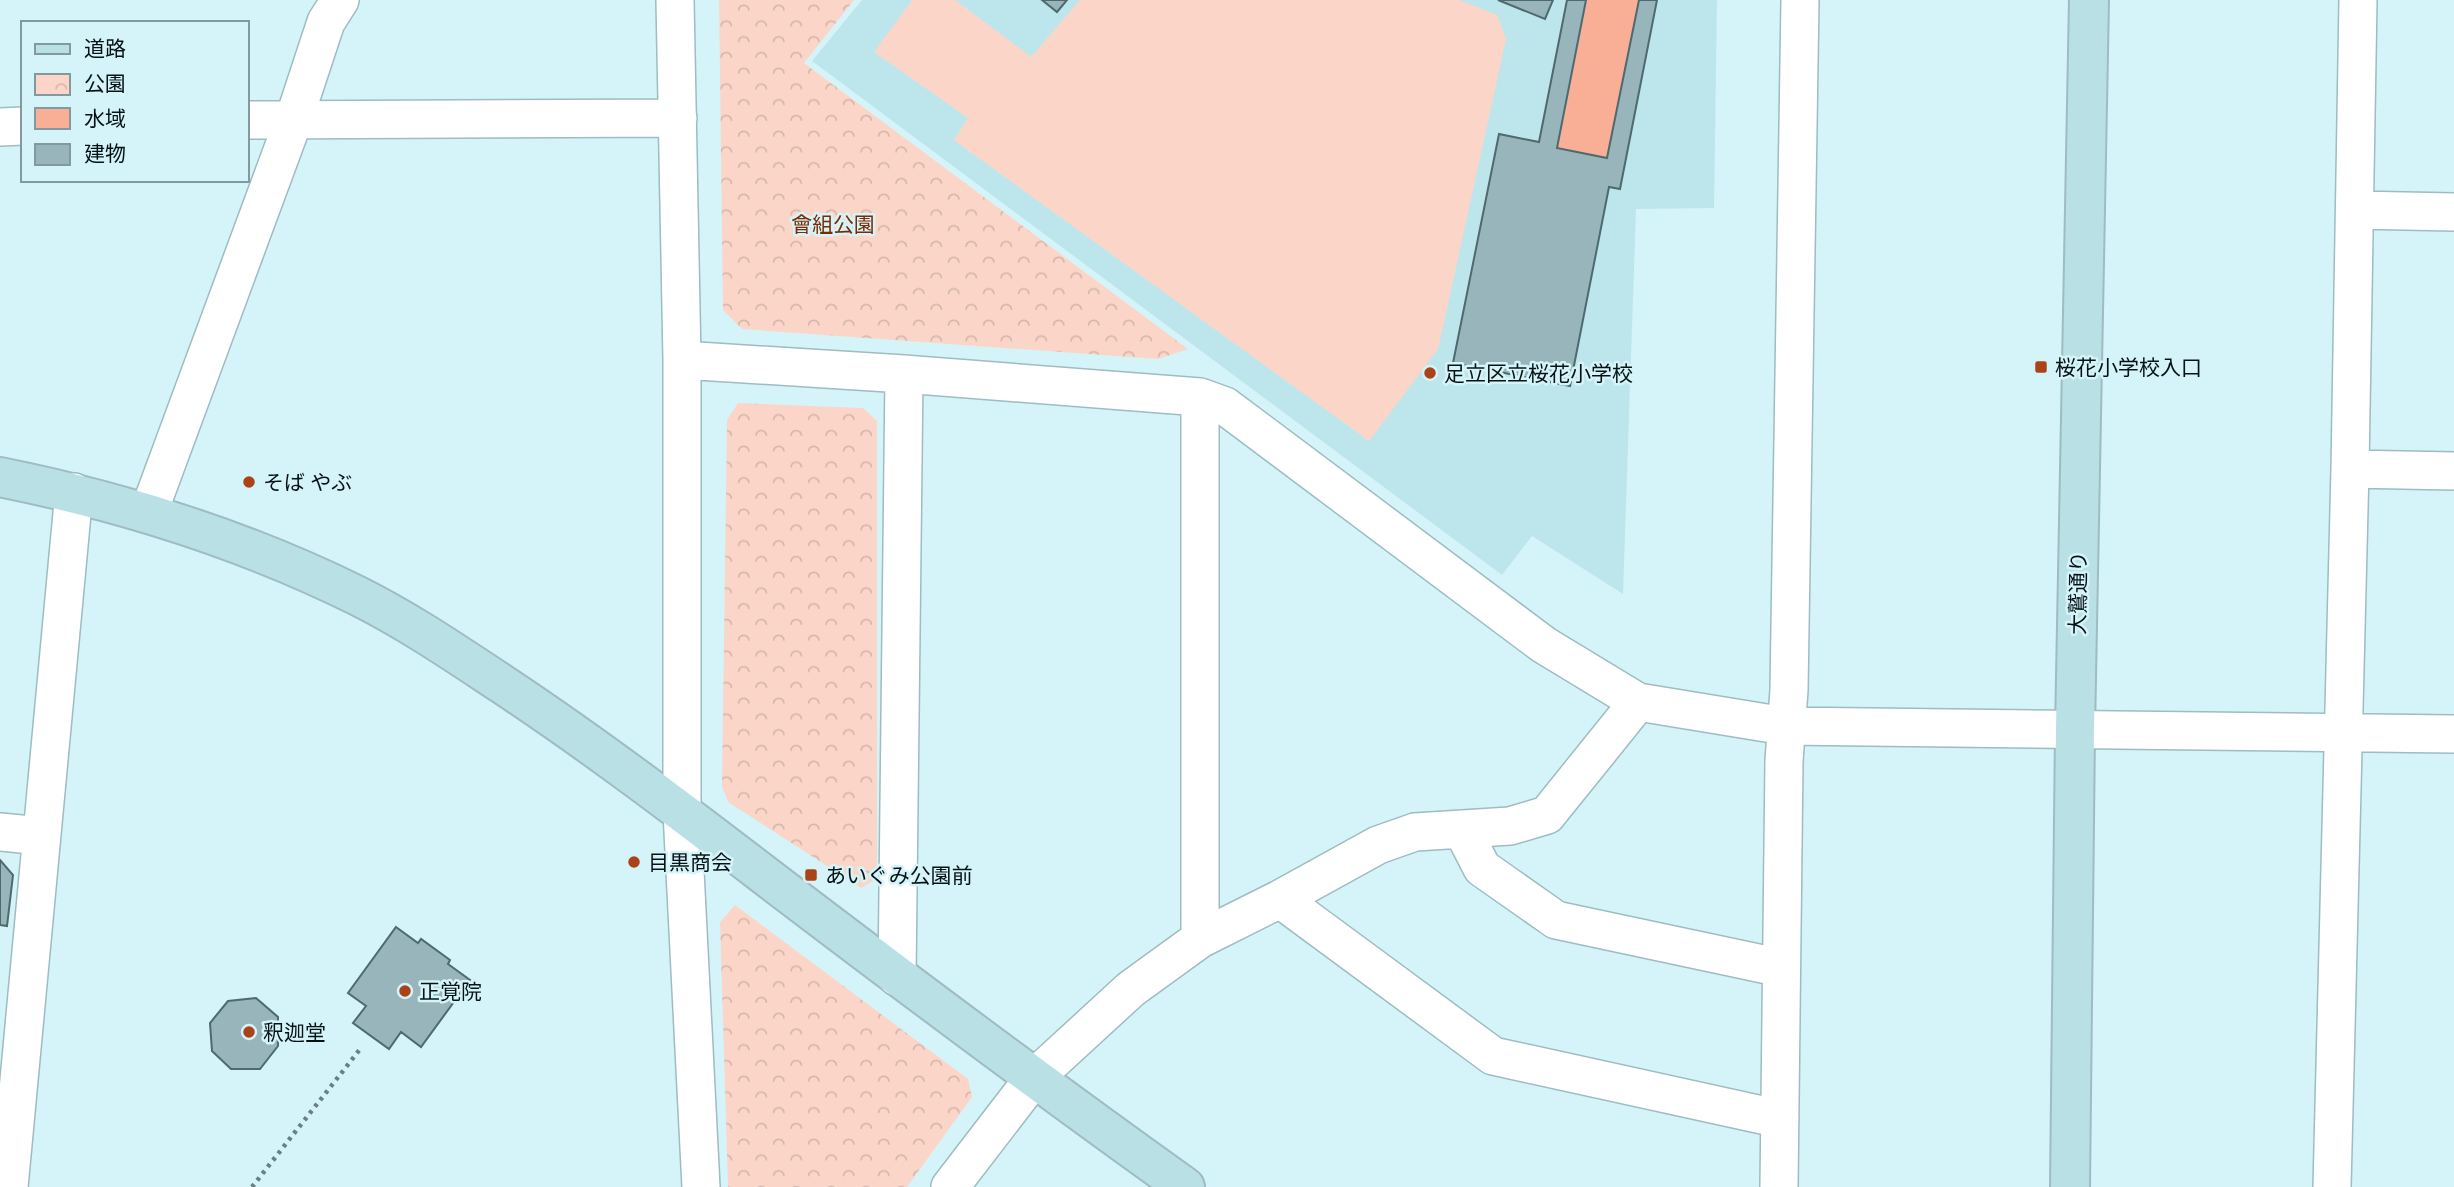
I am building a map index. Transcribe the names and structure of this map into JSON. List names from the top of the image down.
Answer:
{
  "streets": {
    "street": ["大鷲通り"]
  },
  "parks": ["會組公園"],
  "places": {
    "transit": ["桜花小学校入口", "あいぐみ公園前"],
    "other": [
      "足立区立桜花小学校",
      "そば やぶ",
      "目黒商会",
      "正覚院",
      "釈迦堂"
    ]
  },
  "legend": [
    "道路",
    "公園",
    "水域",
    "建物"
  ]
}
